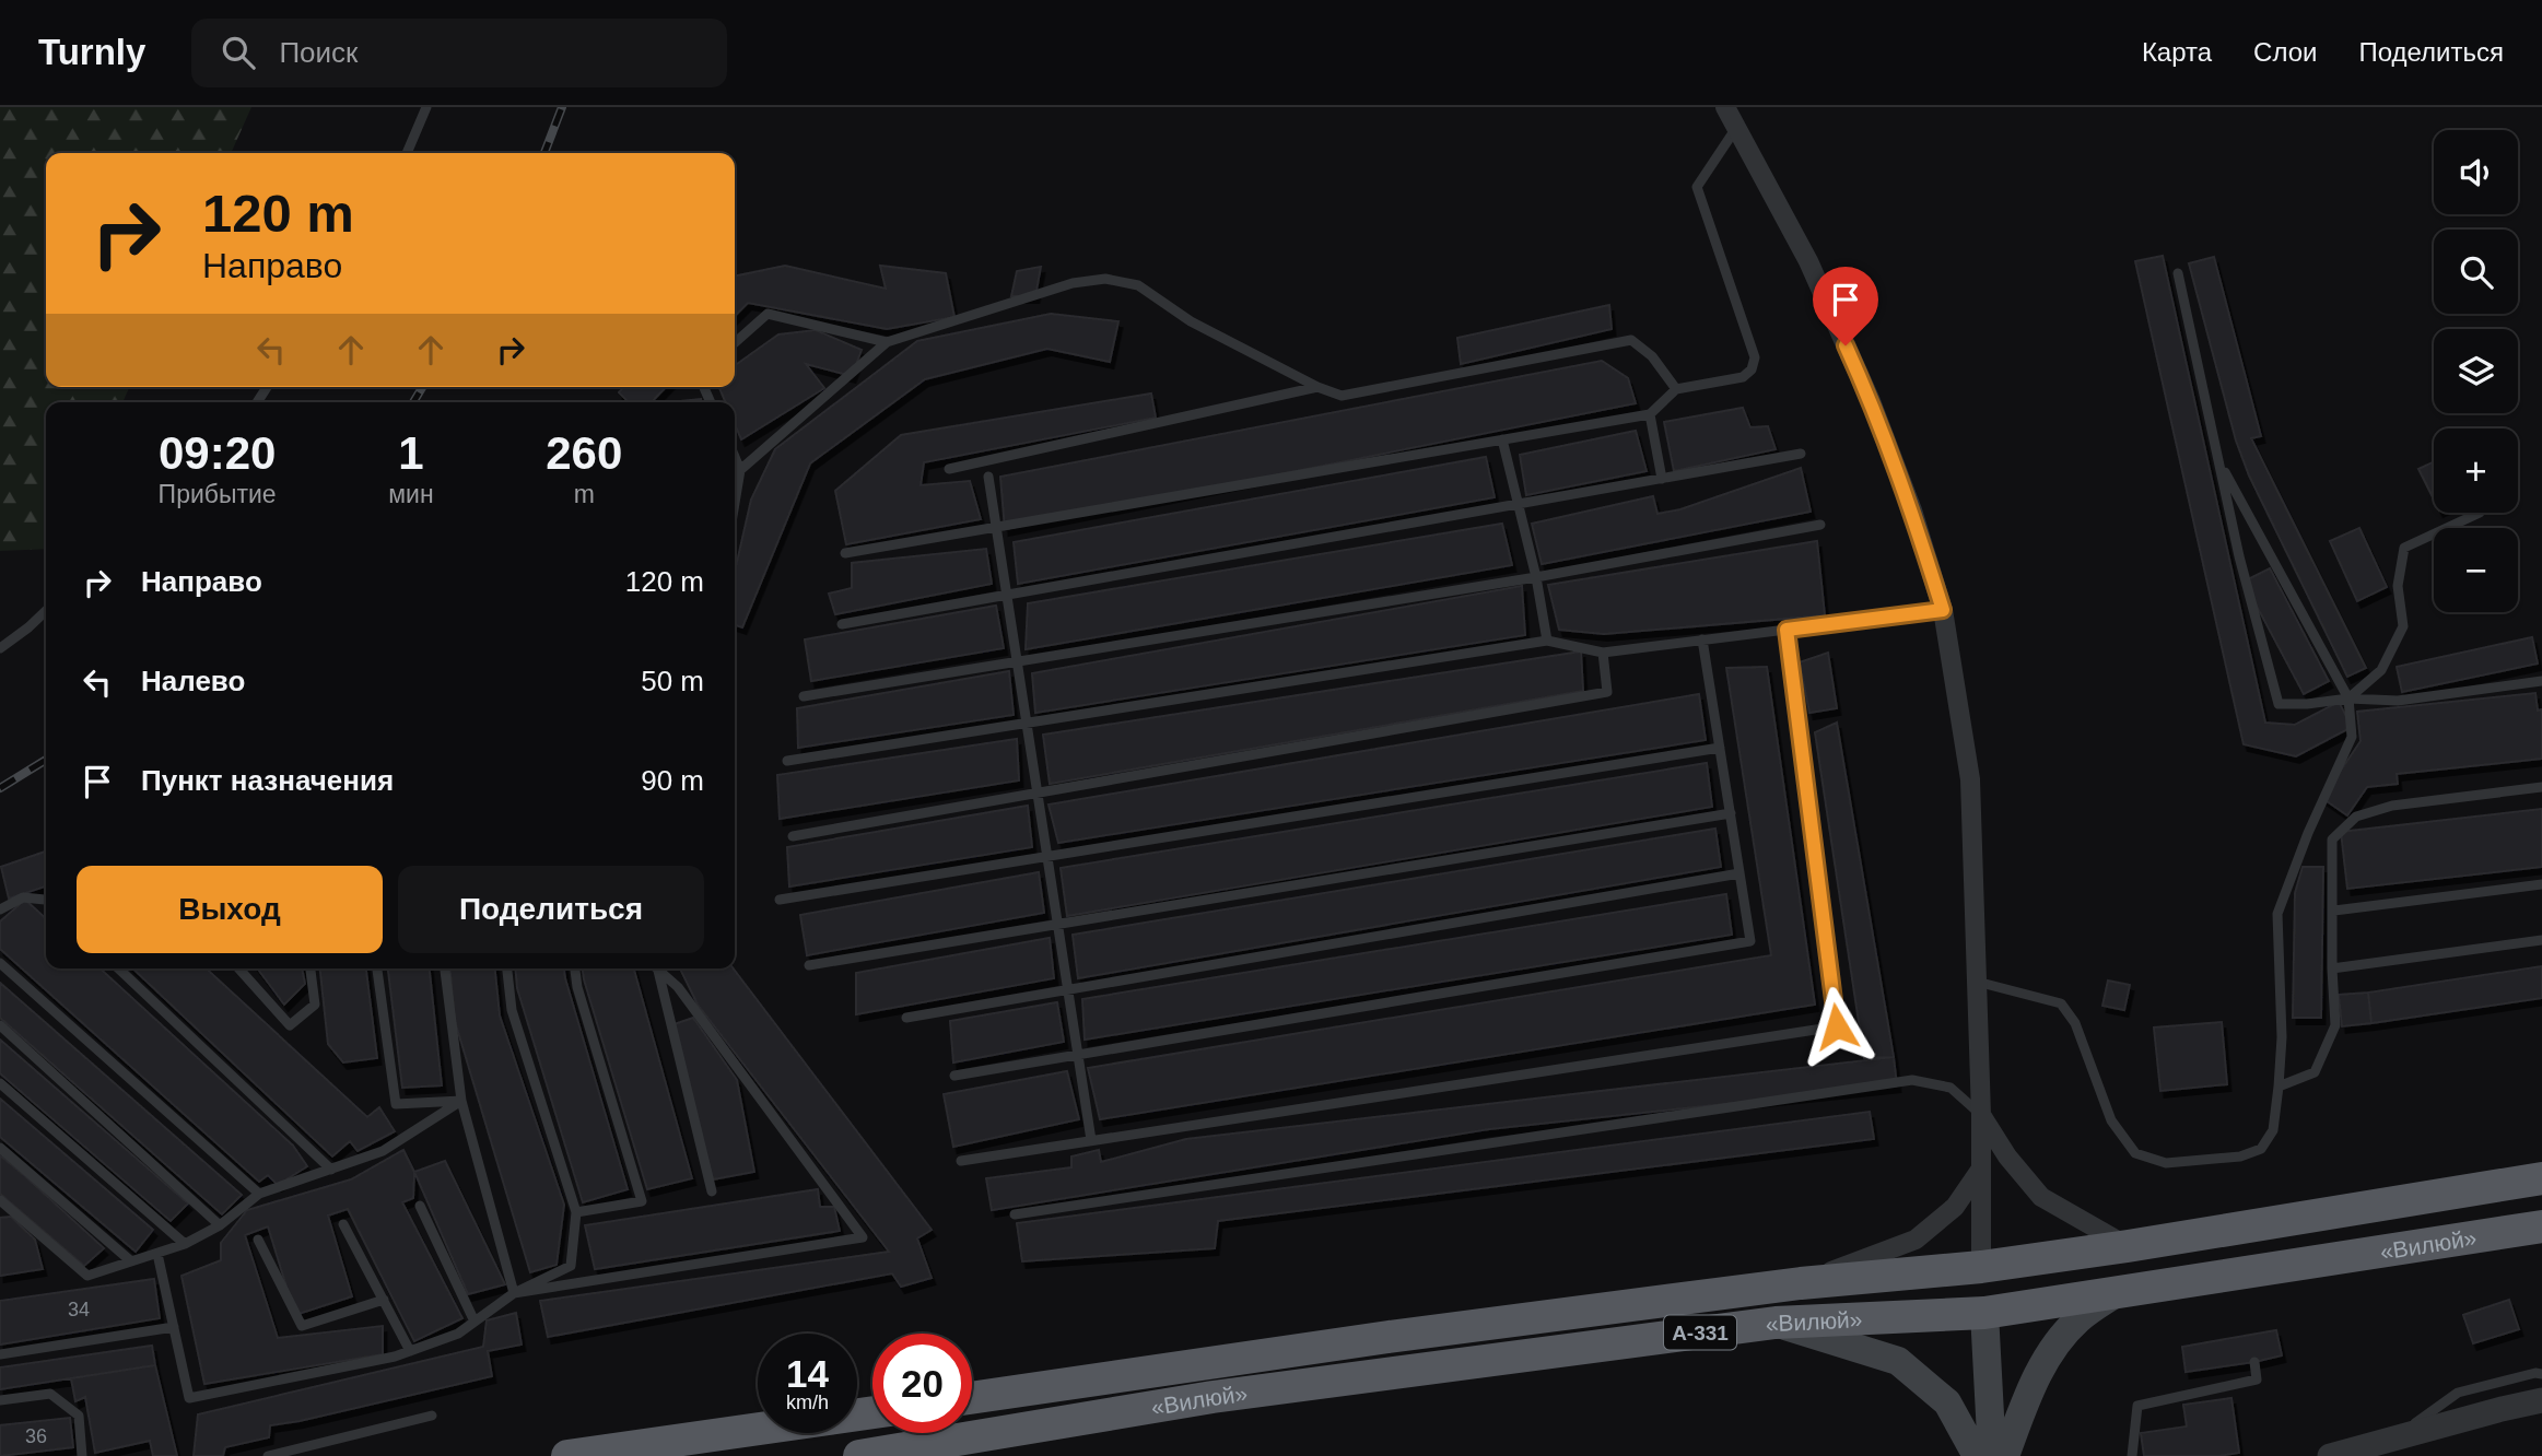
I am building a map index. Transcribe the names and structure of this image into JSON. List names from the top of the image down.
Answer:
{
  "streets": {
    "highway": ["«Вилюй»", "А-331"]
  },
  "house_numbers": ["34", "36"],
  "page": {
    "header": "Turnly",
    "search": "Поиск",
    "nav": ["Карта", "Слои", "Поделиться"],
    "map_buttons": ["+", "−"],
    "turn": ["120 m", "Направо"],
    "eta": [
      "09:20",
      "Прибытие",
      "1",
      "мин",
      "260",
      "m"
    ],
    "list": [
      {
        "name": "Направо",
        "value": "120 m"
      },
      {
        "name": "Налево",
        "value": "50 m"
      },
      {
        "name": "Пункт назначения",
        "value": "90 m"
      }
    ],
    "buttons": ["Выход", "Поделиться"],
    "speed": "14 km/h",
    "limit": "20"
  }
}
